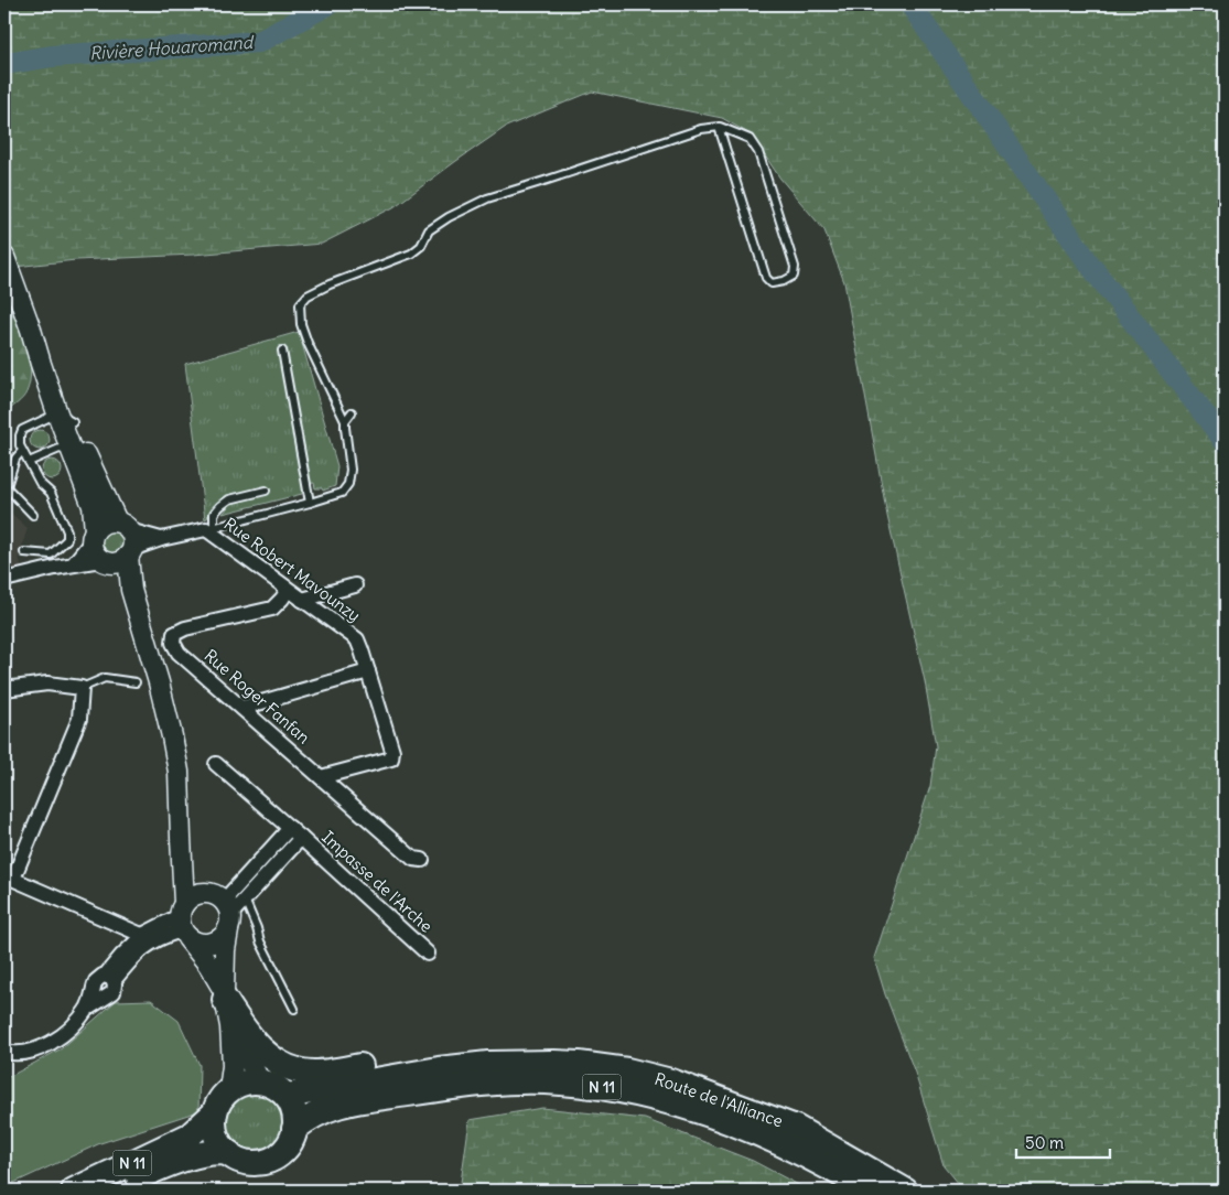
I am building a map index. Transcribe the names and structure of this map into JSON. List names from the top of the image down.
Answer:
{
  "streets": {
    "highway": ["N 11", "Route de l'Alliance"],
    "street": ["Rue Robert Mavounzy", "Rue Roger Fanfan", "Impasse de l'Arche"]
  },
  "crossings": [
    ["Rue Robert Mavounzy", "Rue Roger Fanfan"],
    ["N 11", "Route de l'Alliance"]
  ],
  "water": ["Rivière Houaromand"],
  "scale_bar": "50 m"
}
